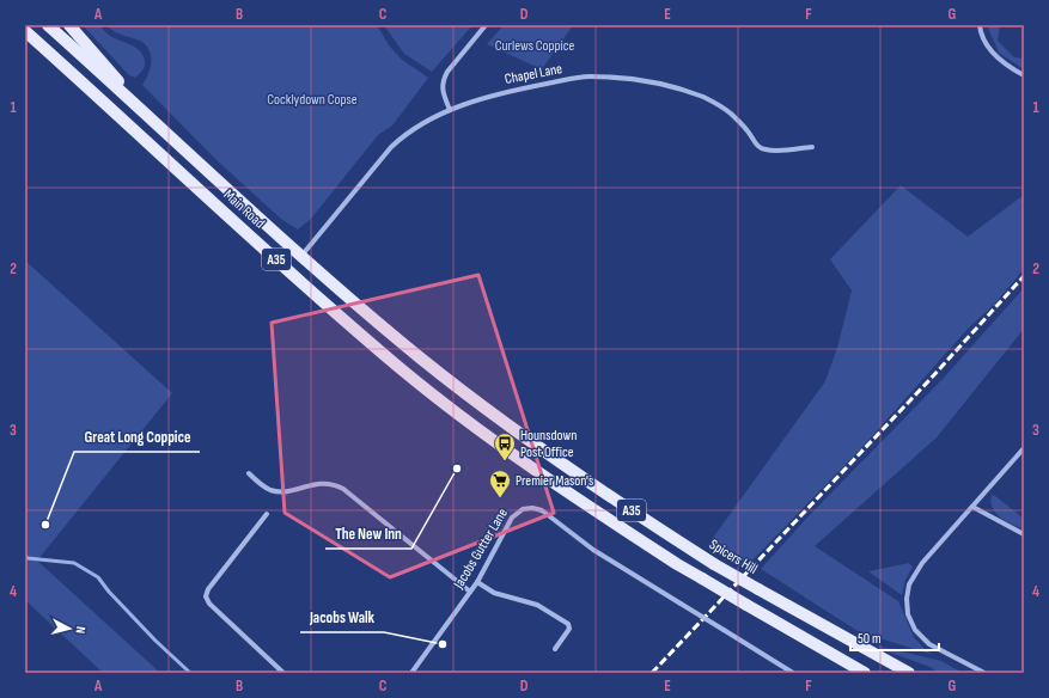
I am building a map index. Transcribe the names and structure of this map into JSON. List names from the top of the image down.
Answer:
{
  "streets": {
    "main road": ["Main Road", "A35", "Spicers Hill"],
    "street": ["Chapel Lane", "Jacobs Gutter Lane"]
  },
  "crossings": [
    ["Chapel Lane", "Main Road"],
    ["Main Road", "Spicers Hill"]
  ],
  "parks": ["Curlews Coppice", "Cocklydown Copse"],
  "places": {
    "bus stop": ["Hounsdown Post Office"],
    "other": ["The New Inn", "Great Long Coppice", "Jacobs Walk"],
    "supermarket": ["Premier Mason's"]
  },
  "scale_bar": "50 m",
  "north": "right",
  "grid": {
    "columns": [
      "A",
      "B",
      "C",
      "D",
      "E",
      "F",
      "G"
    ],
    "rows": [
      "1",
      "2",
      "3",
      "4"
    ]
  }
}
